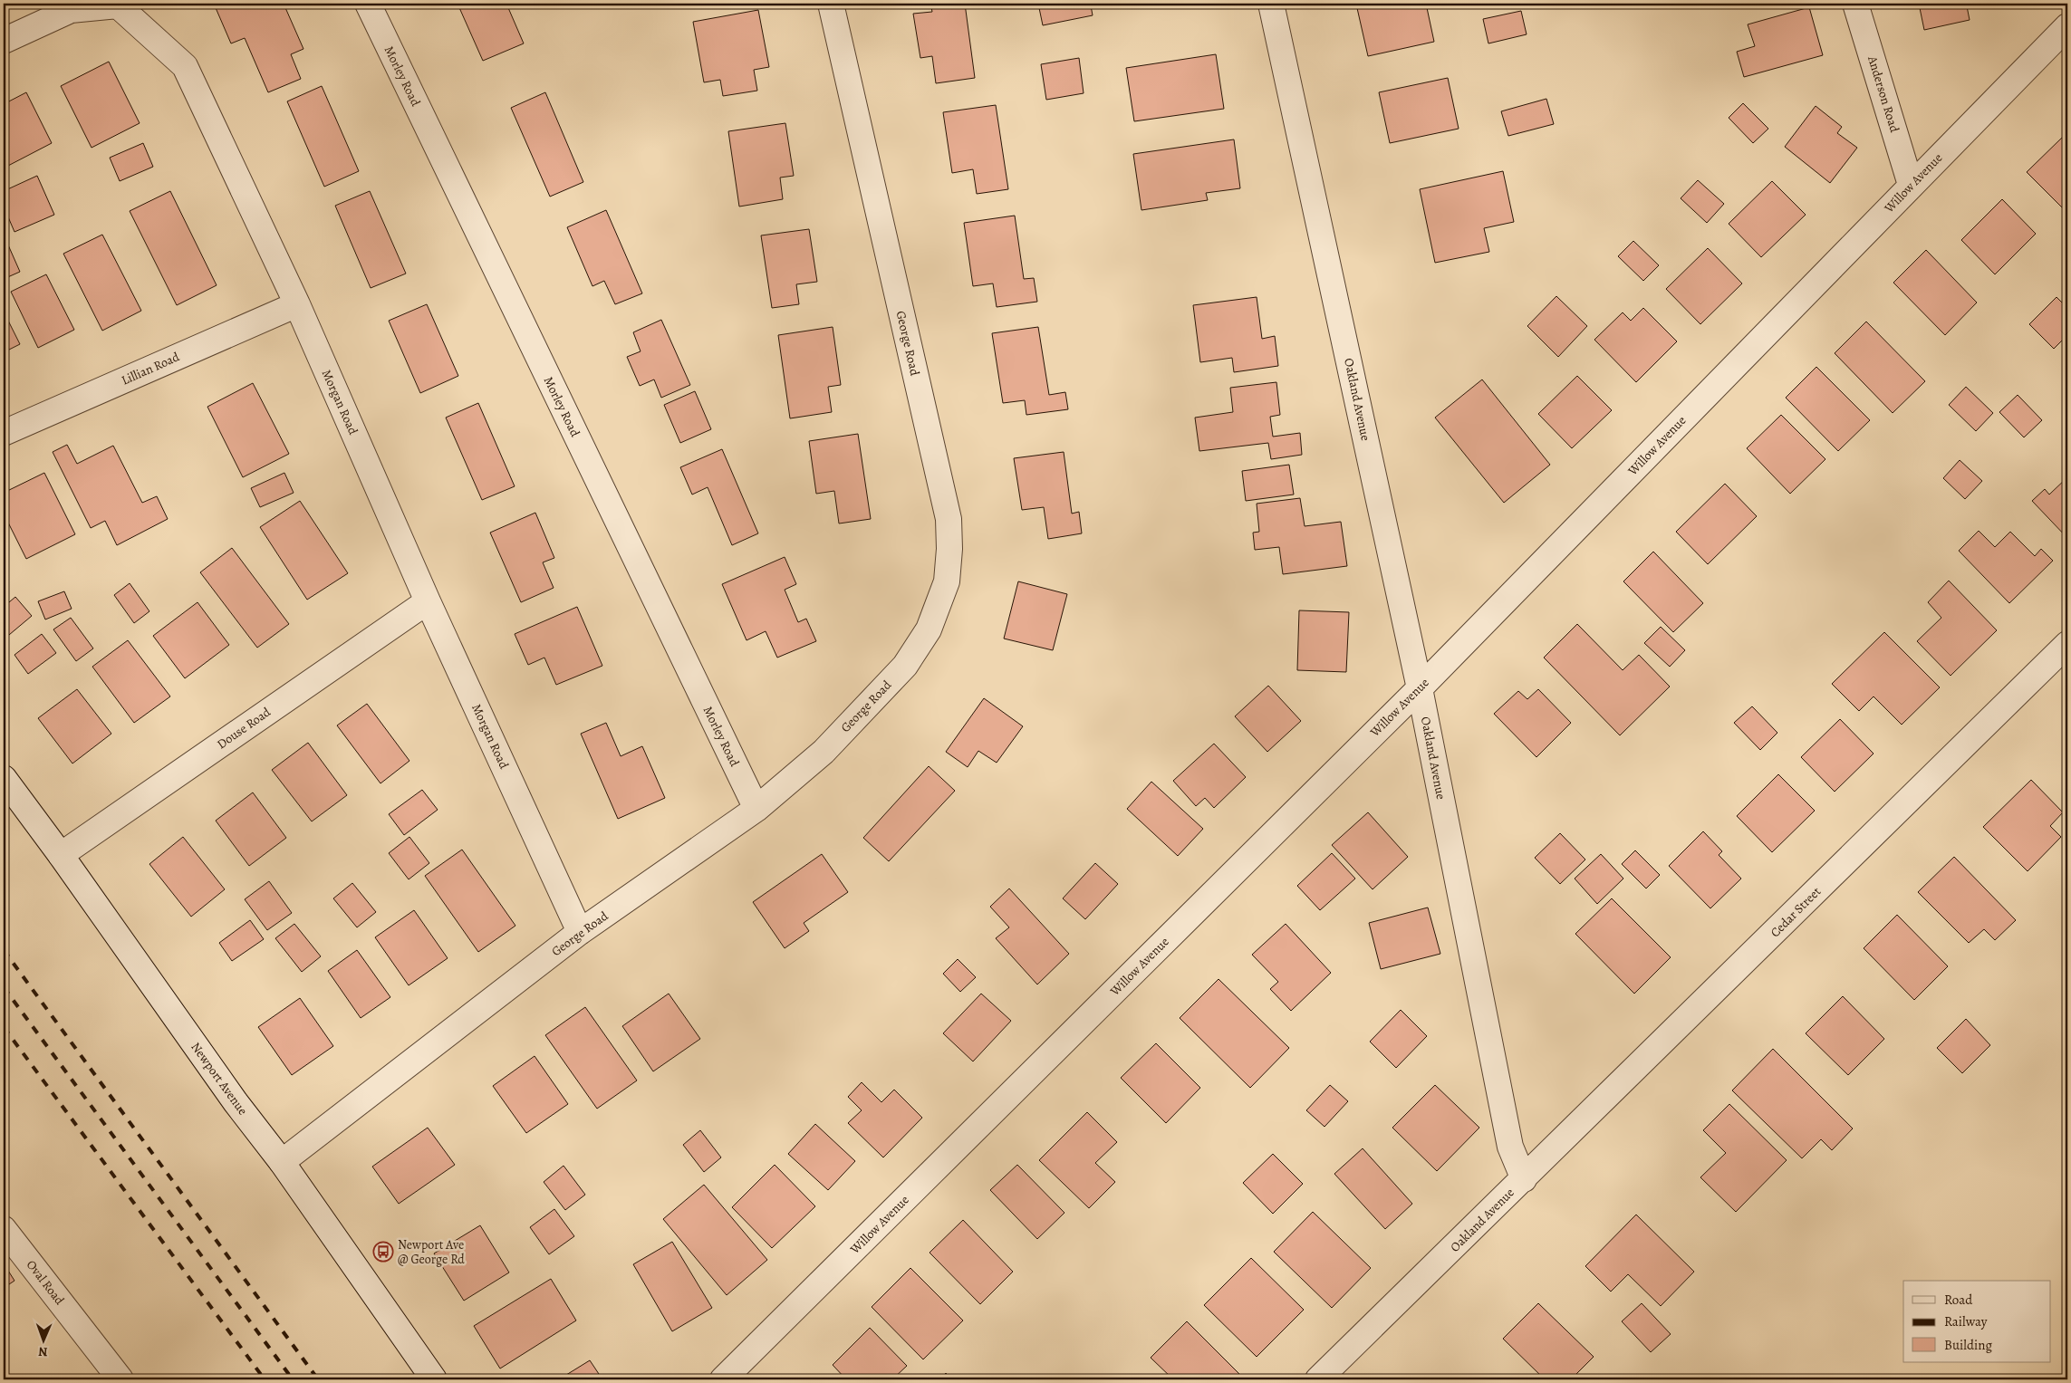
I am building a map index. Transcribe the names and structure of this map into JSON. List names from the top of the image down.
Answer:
{
  "streets": {
    "street": [
      "Morley Road",
      "Anderson Road",
      "Willow Avenue",
      "George Road",
      "Lillian Road",
      "Oakland Avenue",
      "Morgan Road",
      "Douse Road",
      "Cedar Street",
      "Newport Avenue",
      "Oval Road"
    ]
  },
  "crossings": [
    ["Morley Road", "George Road"],
    ["Anderson Road", "Willow Avenue"],
    ["Willow Avenue", "Oakland Avenue"],
    ["George Road", "Morgan Road"],
    ["George Road", "Newport Avenue"],
    ["Lillian Road", "Morgan Road"],
    ["Oakland Avenue", "Cedar Street"],
    ["Morgan Road", "Douse Road"],
    ["Douse Road", "Newport Avenue"]
  ],
  "places": {
    "bus stop": ["Newport Ave @ George Rd"]
  },
  "legend": ["Road", "Railway", "Building"],
  "north": "bottom"
}
